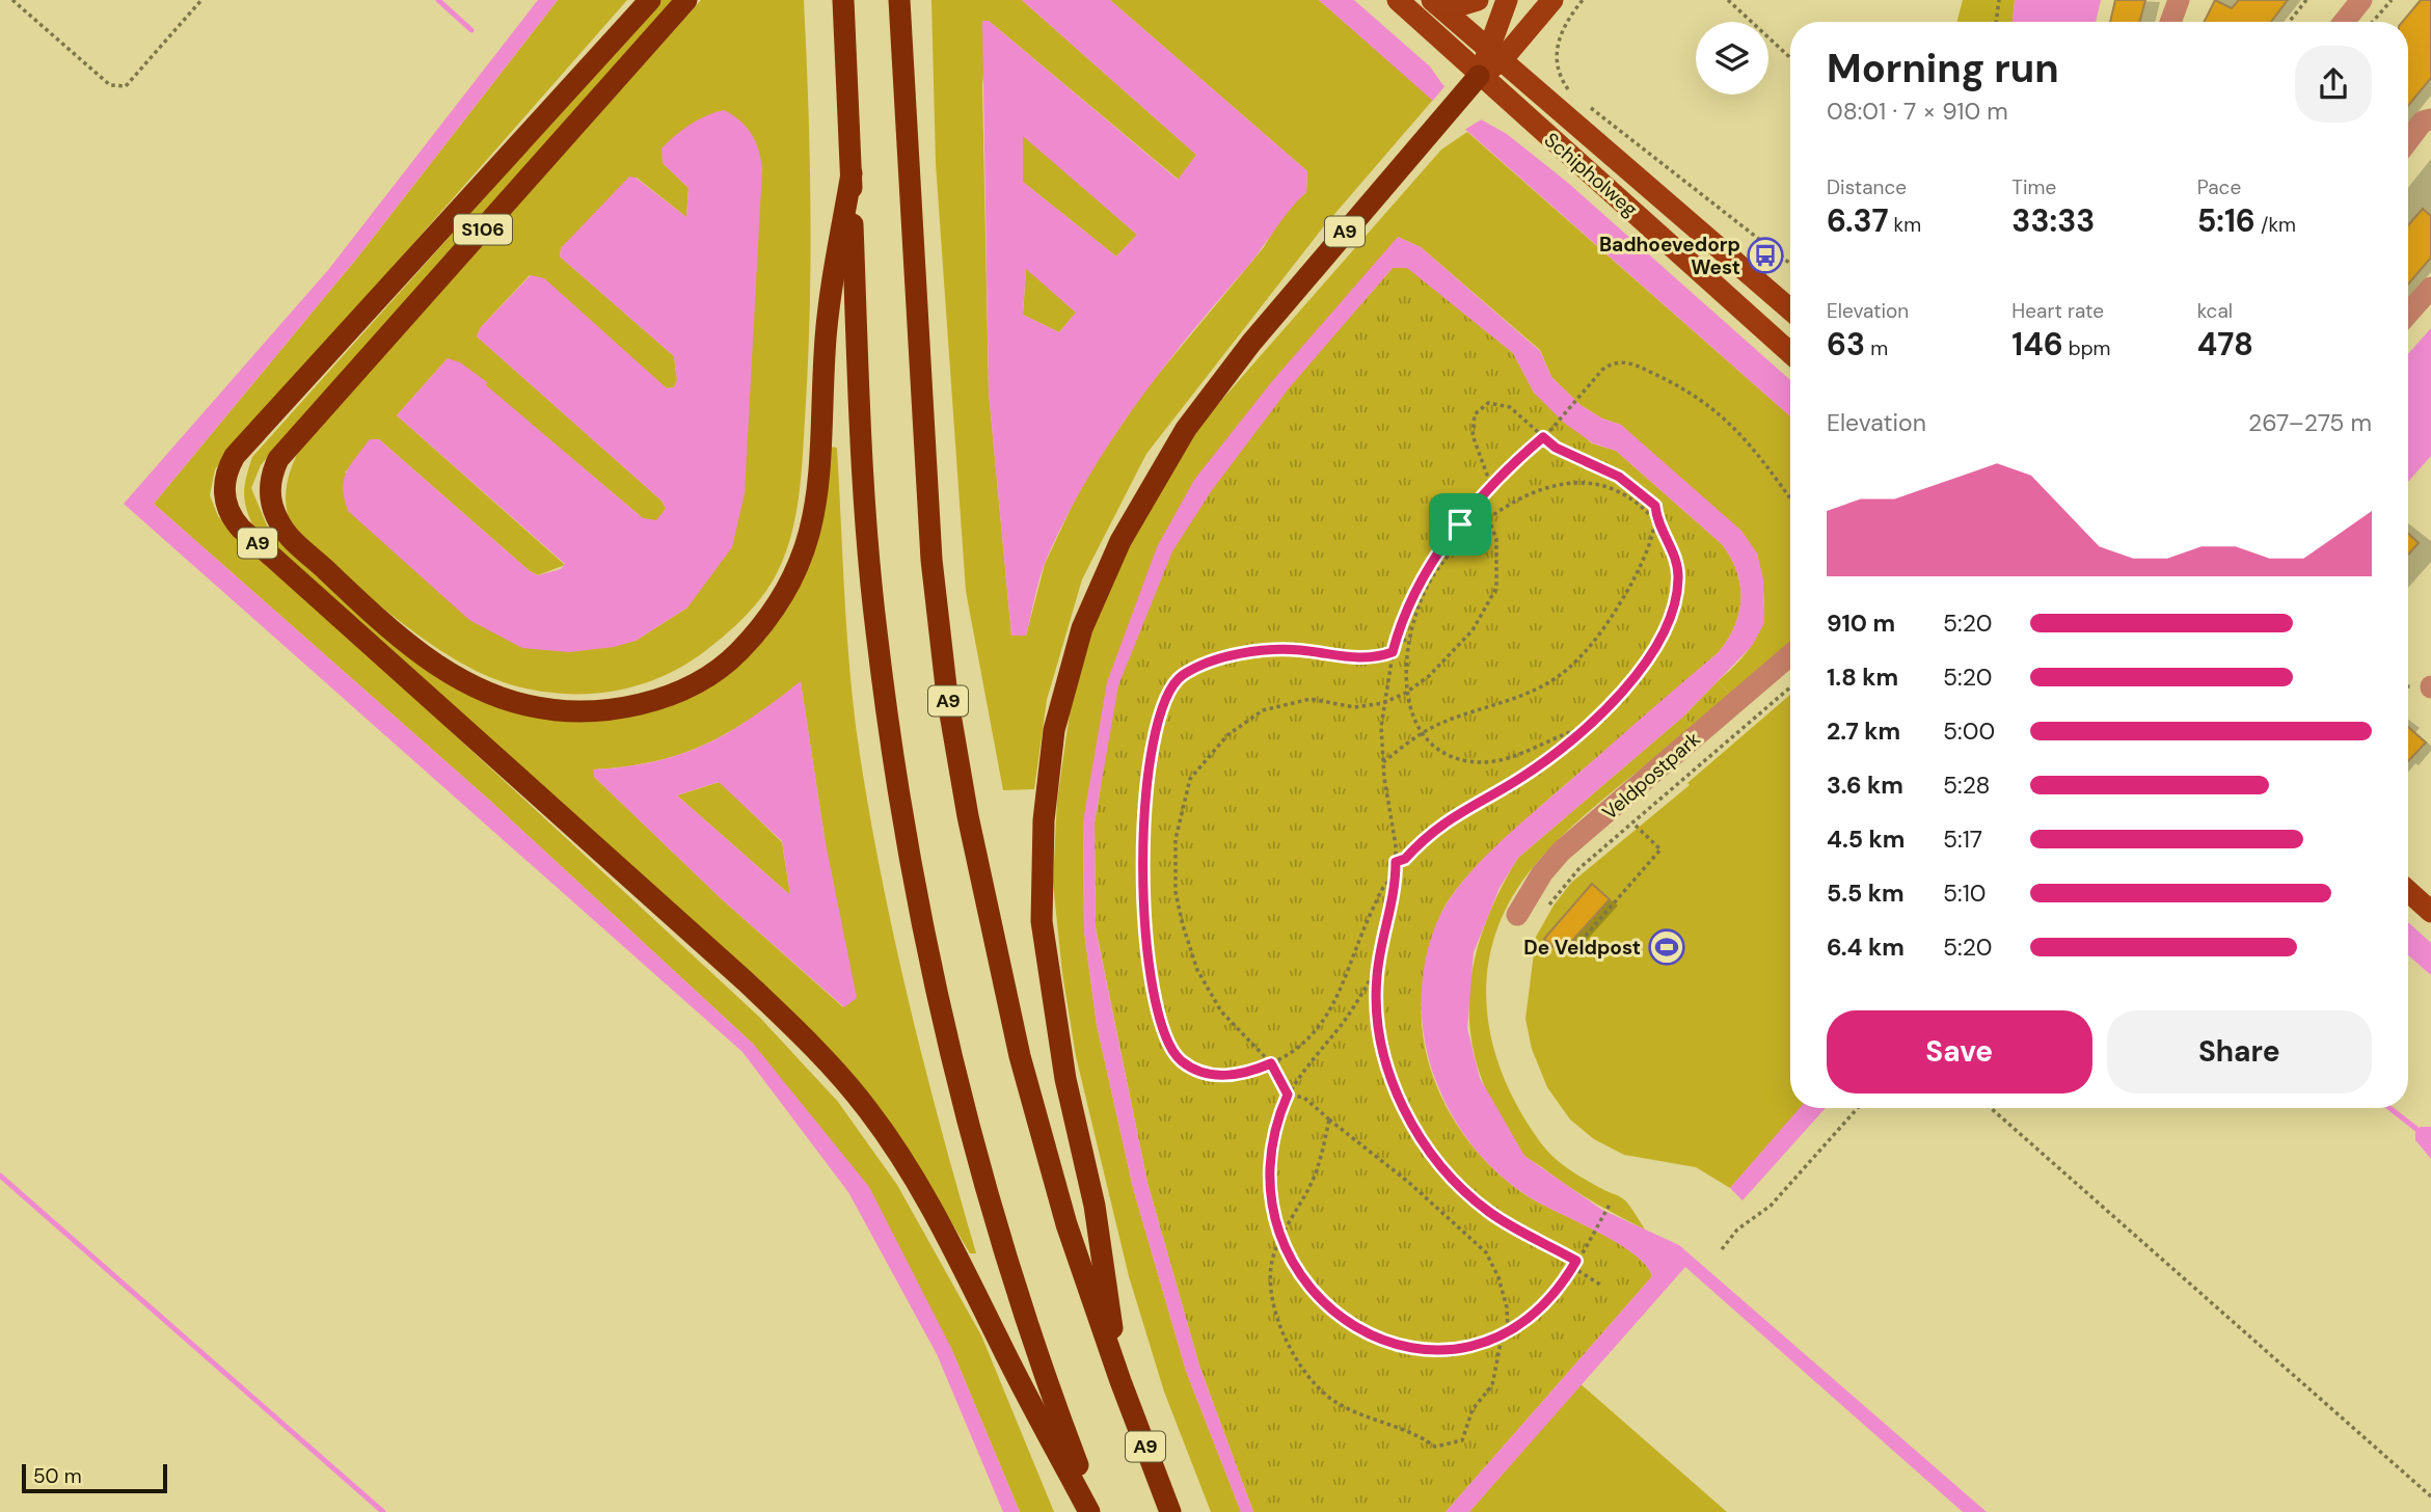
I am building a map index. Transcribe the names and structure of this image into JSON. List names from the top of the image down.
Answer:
{
  "streets": {
    "highway": ["S106", "A9"],
    "main road": ["Schipholweg"],
    "street": ["Veldpostpark"]
  },
  "crossings": [
    ["Schipholweg", "A9"],
    ["S106", "A9"]
  ],
  "places": {
    "bus stop": ["Badhoevedorp West"],
    "sports": ["De Veldpost"]
  },
  "scale_bar": "50 m",
  "page": {
    "heading": ["Morning run", "08:01 · 7 × 910 m"],
    "stats": [
      ["Distance", "6.37 km"],
      ["Time", "33:33"],
      ["Pace", "5:16 /km"],
      ["Elevation", "63 m"],
      ["Heart rate", "146 bpm"],
      ["kcal", "478"]
    ],
    "chart": ["Elevation", "267–275 m"],
    "list": [
      {
        "name": "910 m",
        "note": "5:20"
      },
      {
        "name": "1.8 km",
        "note": "5:20"
      },
      {
        "name": "2.7 km",
        "note": "5:00"
      },
      {
        "name": "3.6 km",
        "note": "5:28"
      },
      {
        "name": "4.5 km",
        "note": "5:17"
      },
      {
        "name": "5.5 km",
        "note": "5:10"
      },
      {
        "name": "6.4 km",
        "note": "5:20"
      }
    ],
    "buttons": ["Save", "Share"],
    "scale": "50 m"
  }
}
